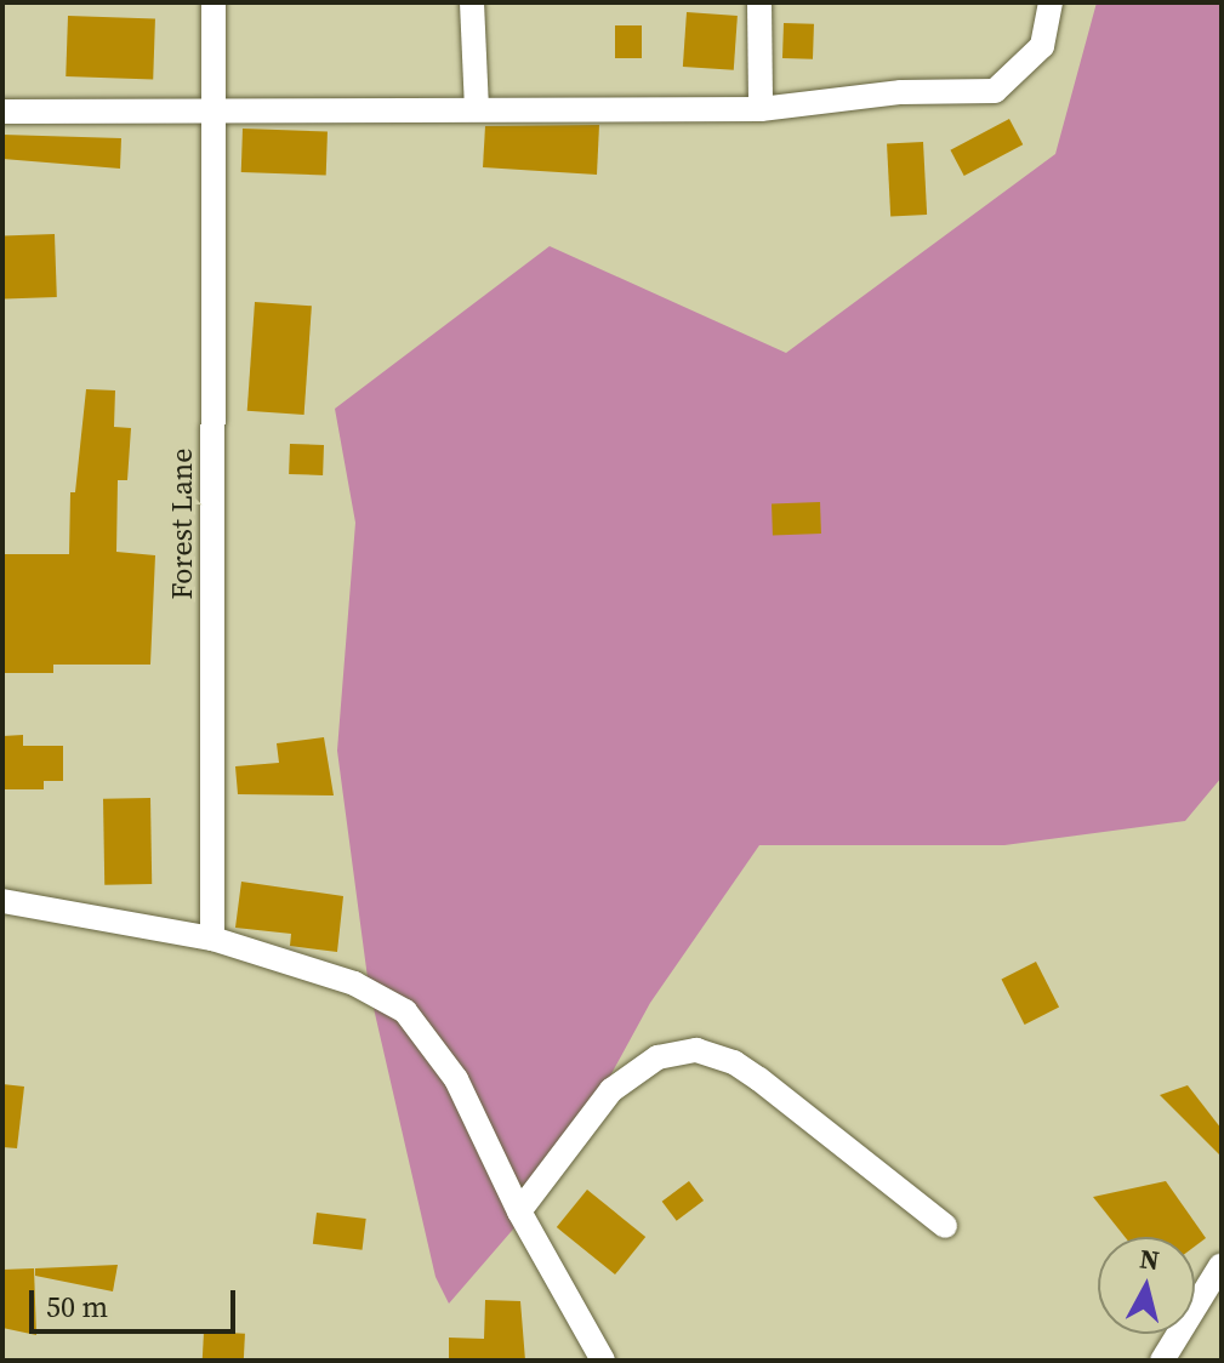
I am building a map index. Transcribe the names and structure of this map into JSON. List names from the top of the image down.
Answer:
{
  "streets": {
    "street": ["Forest Lane"]
  },
  "scale_bar": "50 m",
  "north": "top"
}
